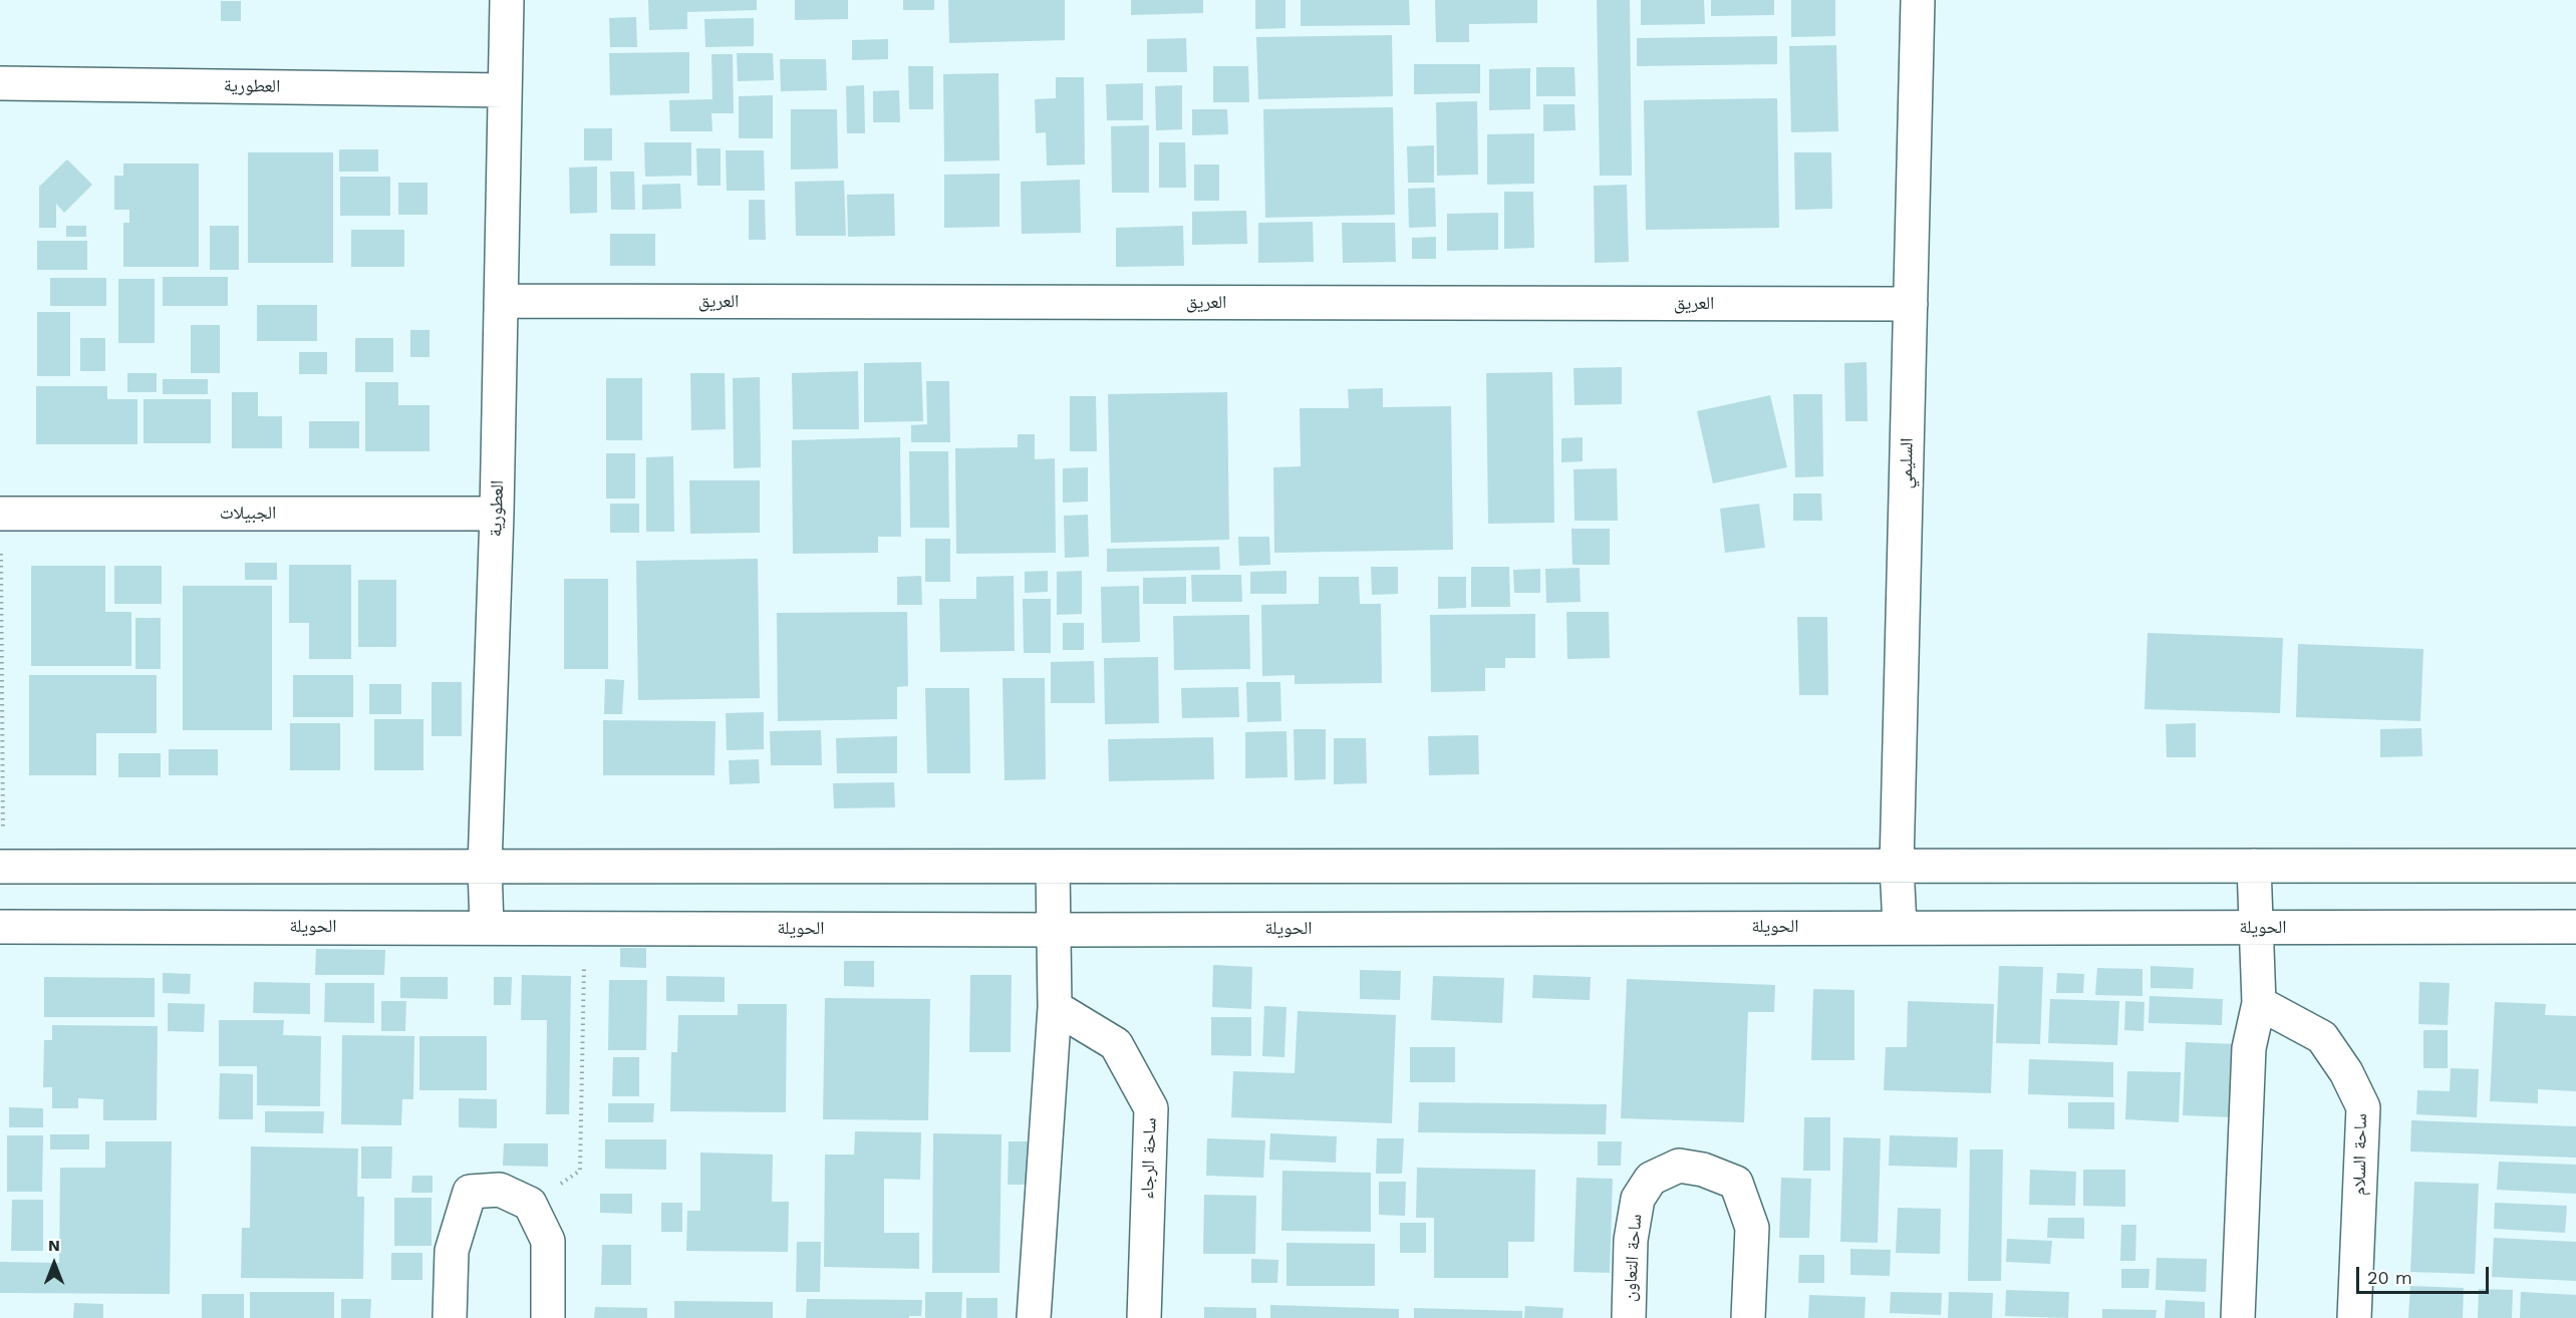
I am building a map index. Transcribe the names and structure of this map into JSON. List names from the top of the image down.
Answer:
{
  "streets": {
    "street": [
      "العطورية",
      "العريق",
      "السليمي",
      "الجبيلات",
      "الحويلة",
      "ساحة السلام",
      "ساحة الرجاء",
      "ساحة التعاون"
    ]
  },
  "crossings": [
    ["العطورية", "العريق"],
    ["العطورية", "الجبيلات"],
    ["العطورية", "الحويلة"],
    ["العريق", "السليمي"],
    ["السليمي", "الحويلة"]
  ],
  "scale_bar": "20 m",
  "north": "top"
}
